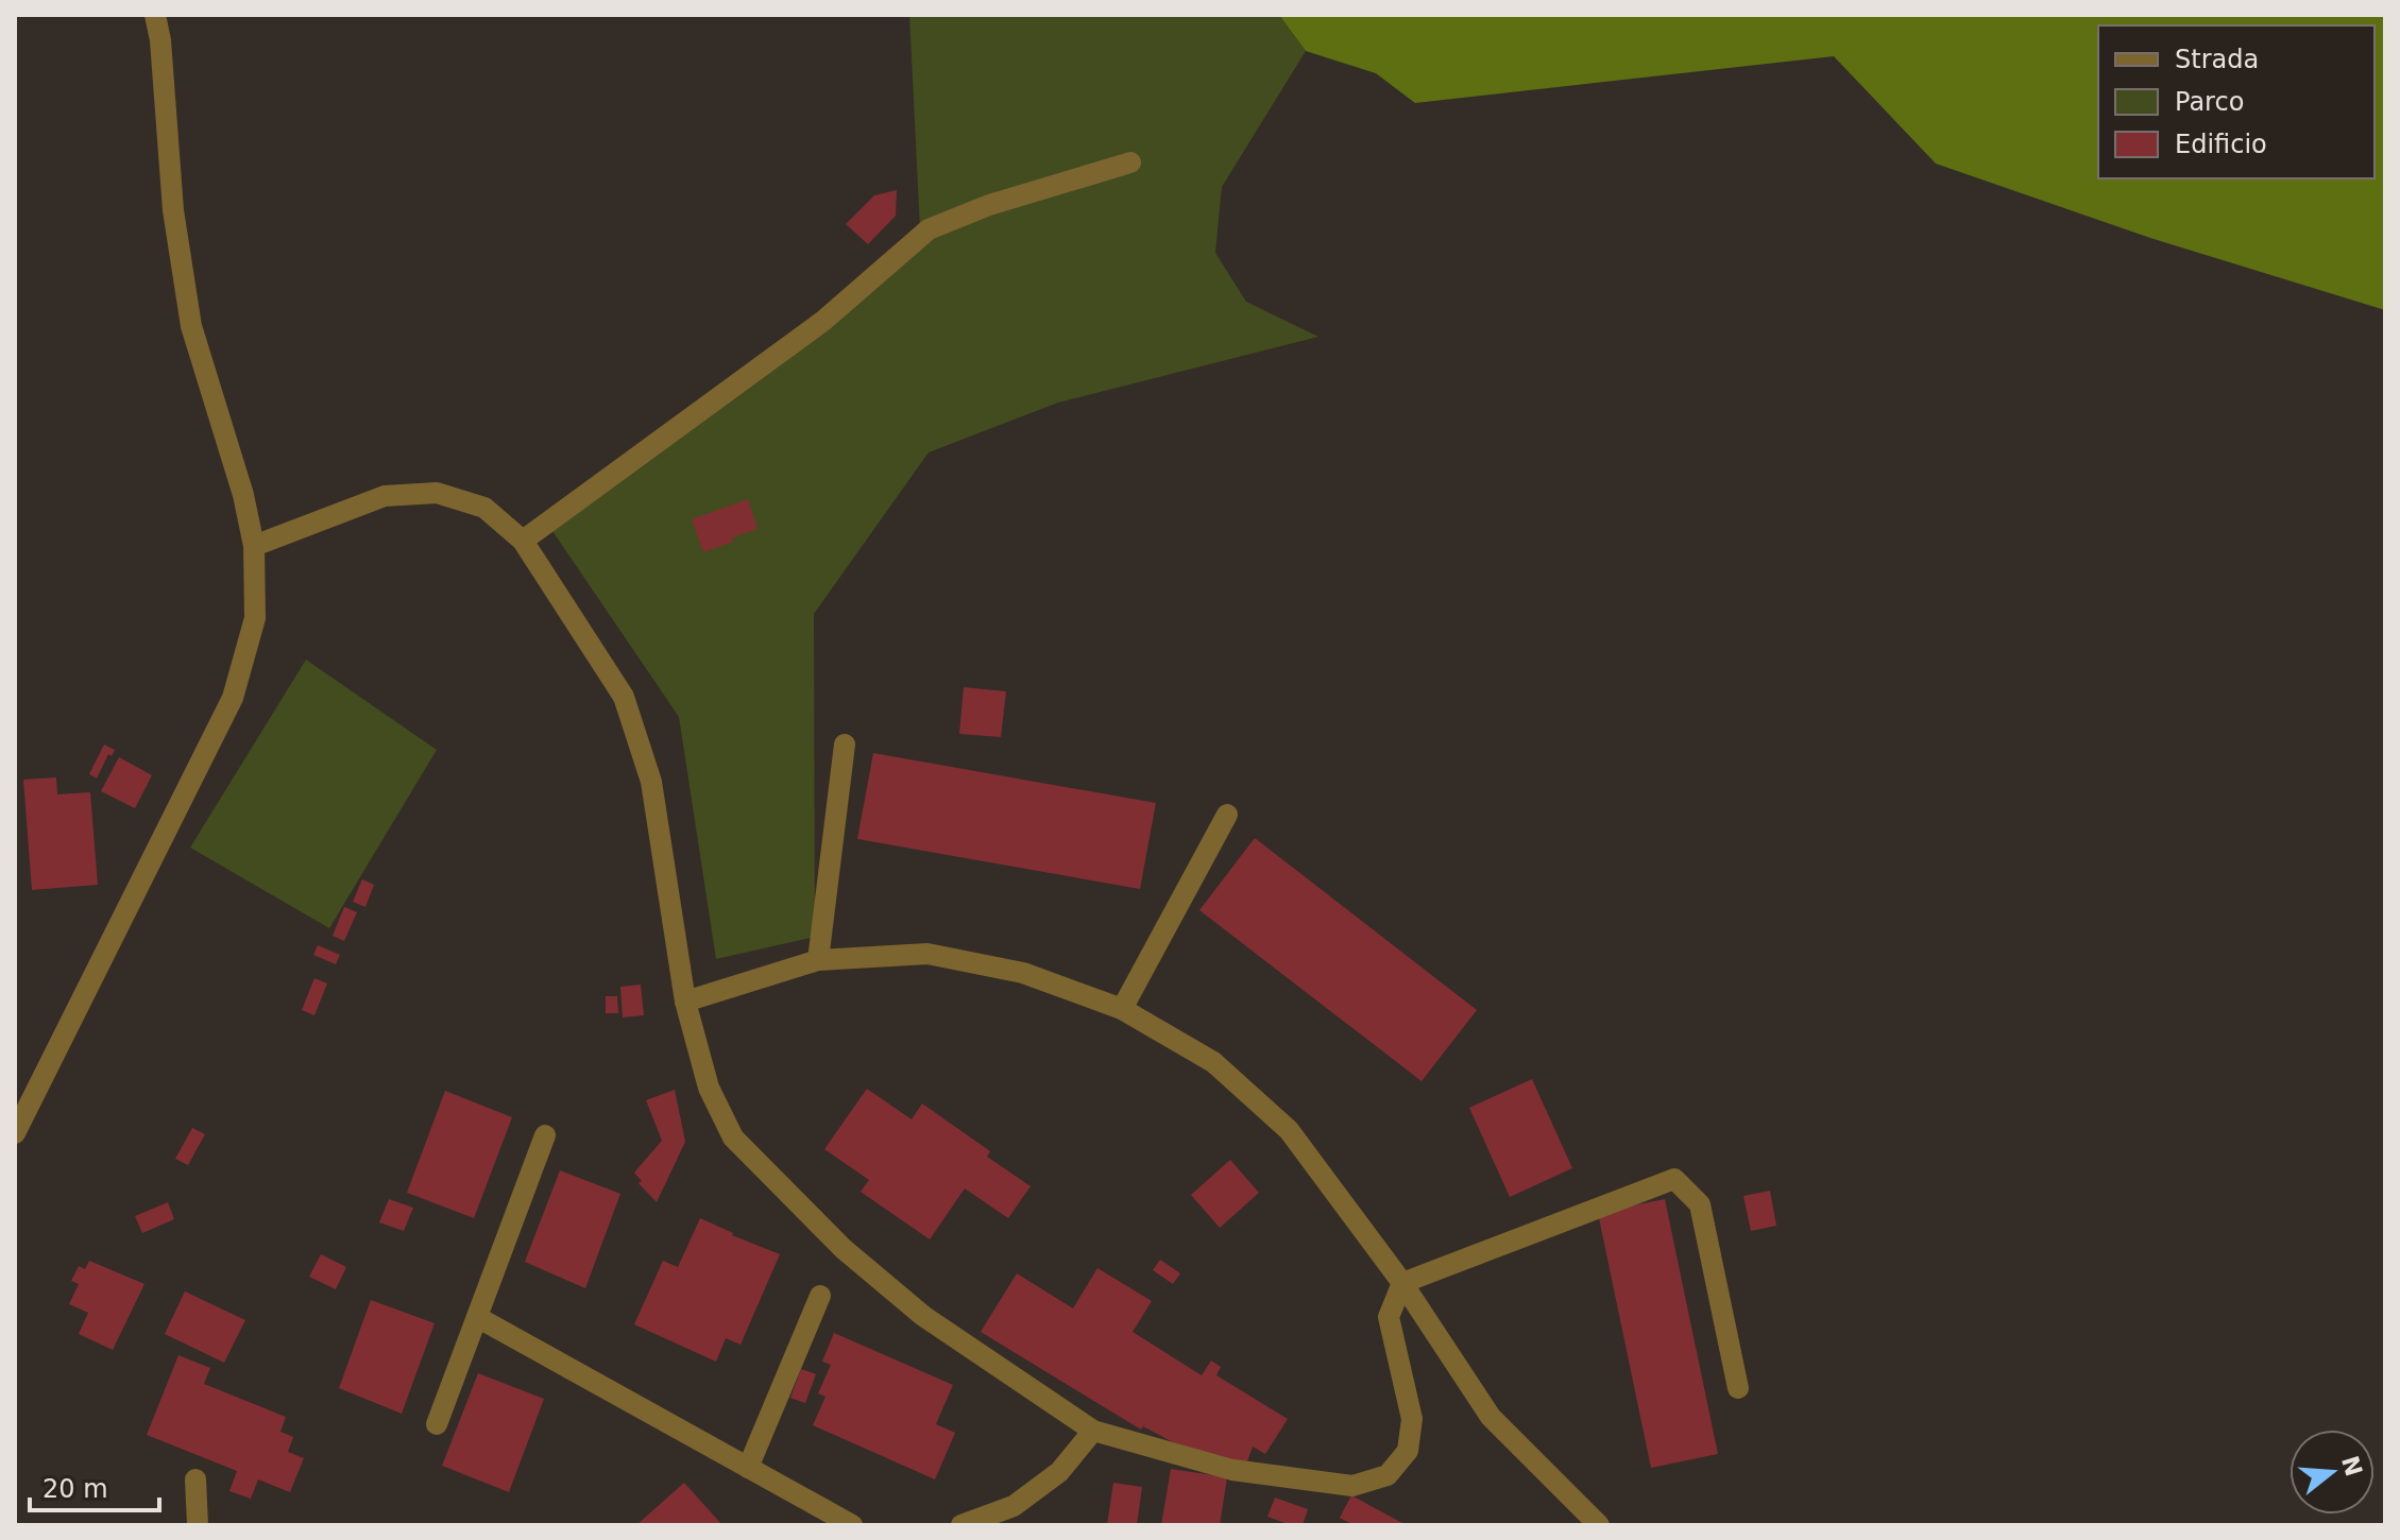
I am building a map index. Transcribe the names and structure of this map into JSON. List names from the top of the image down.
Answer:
{
  "legend": ["Strada", "Parco", "Edificio"],
  "scale_bar": "20 m",
  "north": "right"
}
